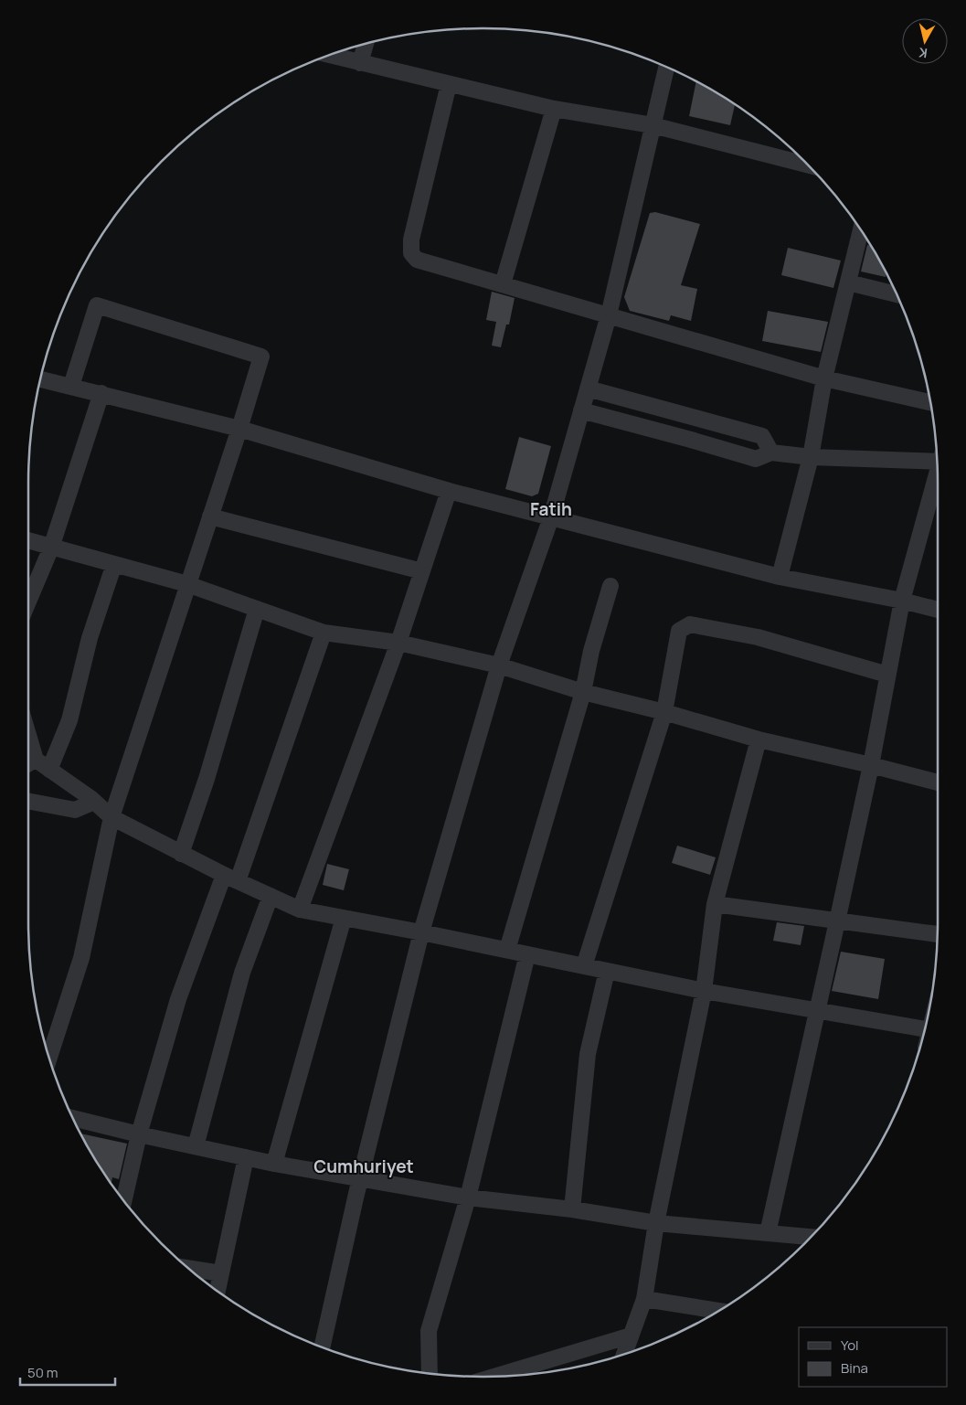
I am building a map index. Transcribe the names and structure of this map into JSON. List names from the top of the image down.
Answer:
{
  "districts": ["Fatih", "Cumhuriyet"],
  "legend": ["Yol", "Bina"],
  "scale_bar": "50 m",
  "north": "bottom"
}
